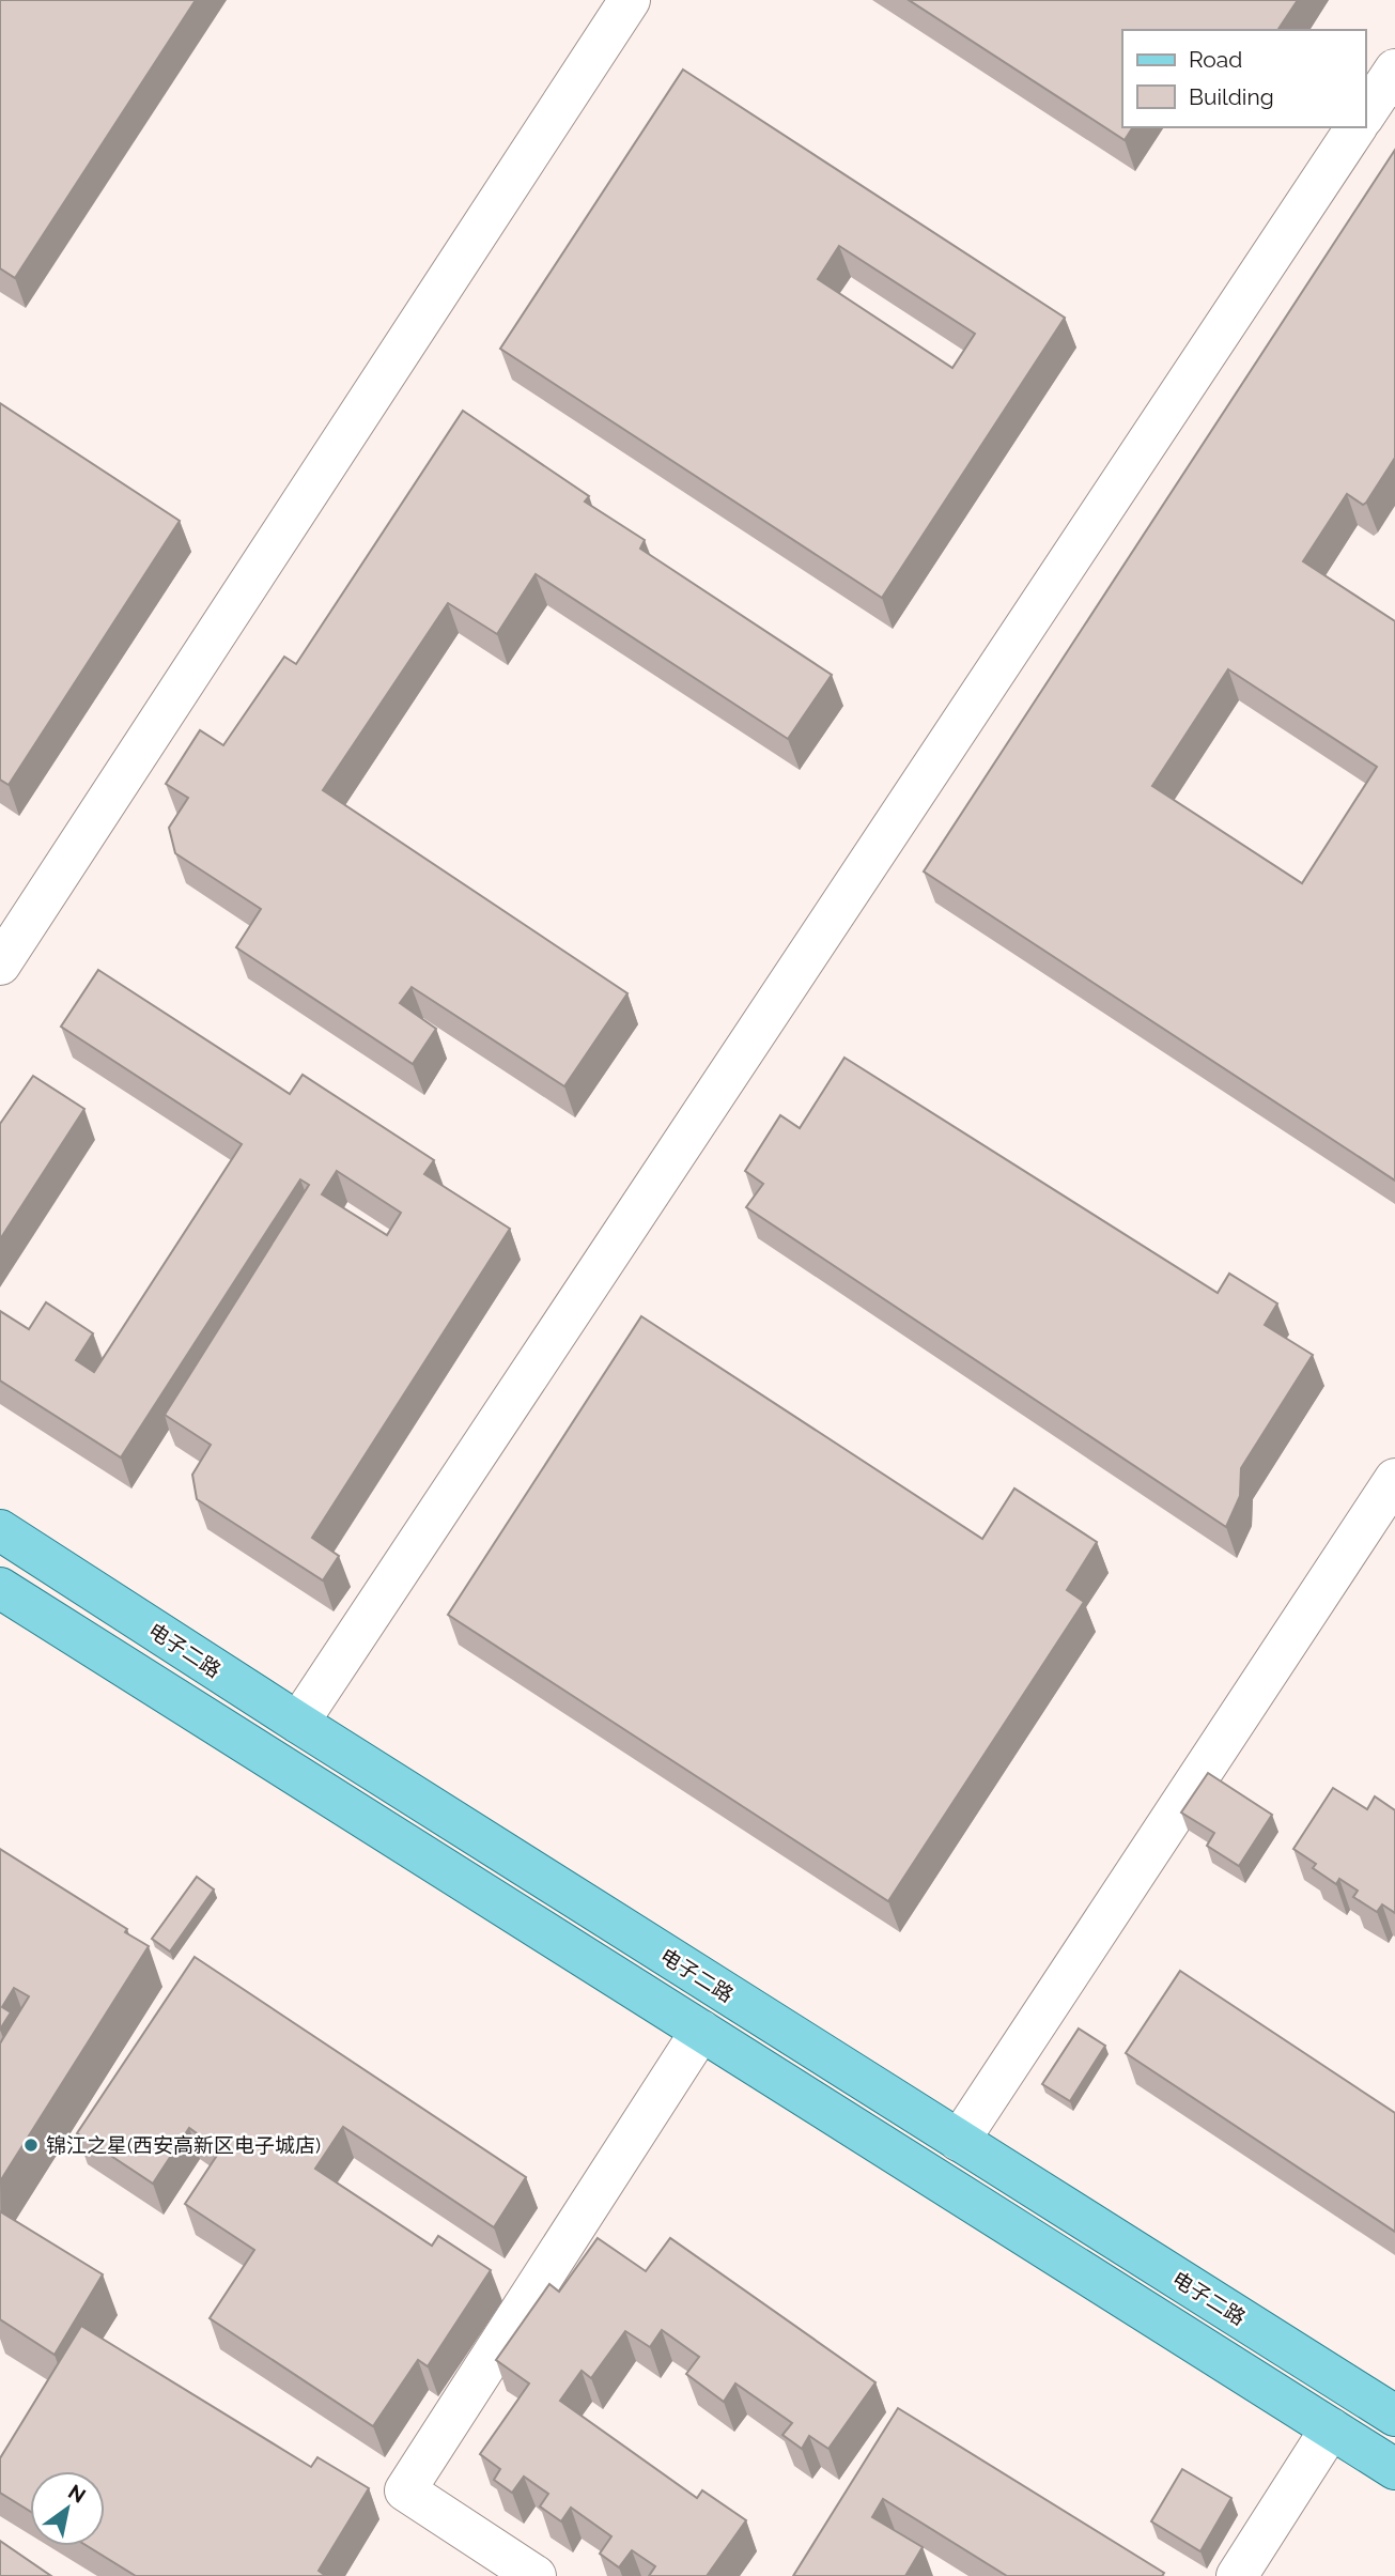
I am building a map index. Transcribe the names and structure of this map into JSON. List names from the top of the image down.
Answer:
{
  "streets": {
    "main road": ["电子二路"]
  },
  "places": ["锦江之星(西安高新区电子城店)"],
  "legend": ["Road", "Building"],
  "north": "top right"
}
